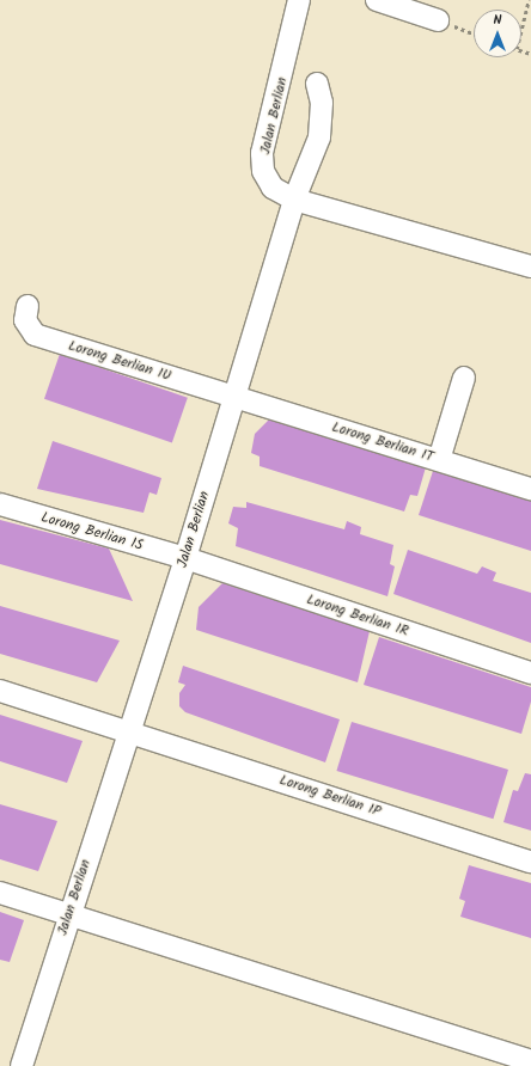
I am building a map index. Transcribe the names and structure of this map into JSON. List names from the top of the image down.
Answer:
{
  "streets": {
    "street": [
      "Jalan Berlian",
      "Lorong Berlian 1U",
      "Lorong Berlian 1T",
      "Lorong Berlian 1S",
      "Lorong Berlian 1R",
      "Lorong Berlian 1P"
    ]
  },
  "crossings": [
    ["Jalan Berlian", "Lorong Berlian 1U"],
    ["Jalan Berlian", "Lorong Berlian 1T"],
    ["Jalan Berlian", "Lorong Berlian 1S"],
    ["Jalan Berlian", "Lorong Berlian 1R"],
    ["Jalan Berlian", "Lorong Berlian 1P"],
    ["Lorong Berlian 1U", "Lorong Berlian 1T"],
    ["Lorong Berlian 1S", "Lorong Berlian 1R"]
  ],
  "north": "top"
}
